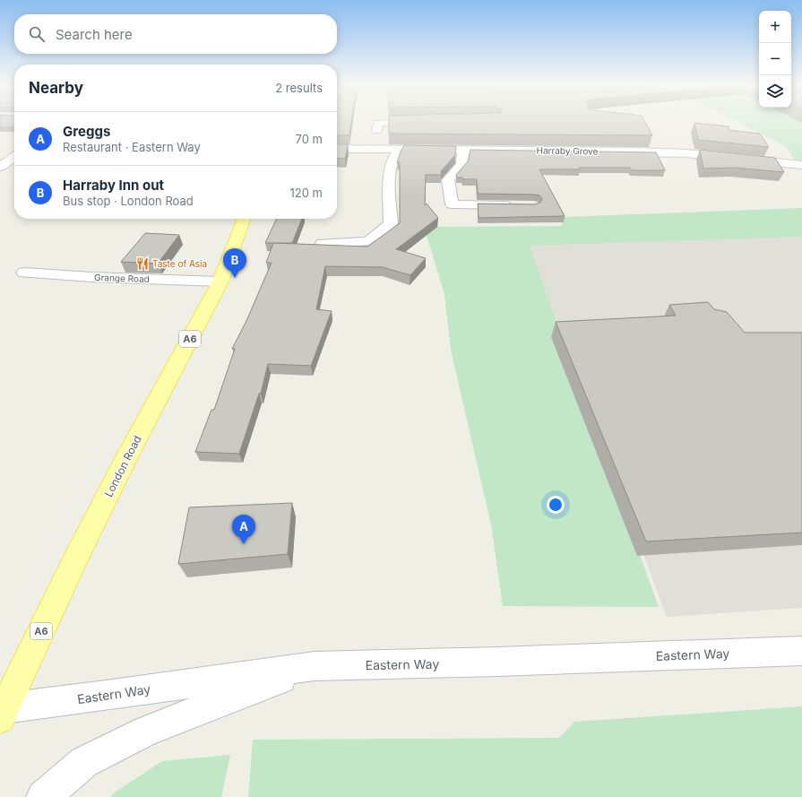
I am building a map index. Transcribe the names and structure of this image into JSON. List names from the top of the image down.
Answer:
{
  "streets": {
    "main road": ["A6", "London Road"],
    "street": ["Harraby Grove", "Grange Road", "Eastern Way"]
  },
  "crossings": [
    ["Grange Road", "London Road"],
    ["London Road", "Eastern Way"]
  ],
  "places": {
    "restaurant": ["Taste of Asia"]
  },
  "page": {
    "map_buttons": ["+", "−"],
    "search": "Search here",
    "heading": ["Nearby", "2 results"],
    "list": [
      {
        "mark": "A",
        "name": "Greggs",
        "note": "Restaurant · Eastern Way",
        "value": "70 m"
      },
      {
        "mark": "B",
        "name": "Harraby Inn out",
        "note": "Bus stop · London Road",
        "value": "120 m"
      }
    ],
    "pins": ["B", "A"]
  }
}
